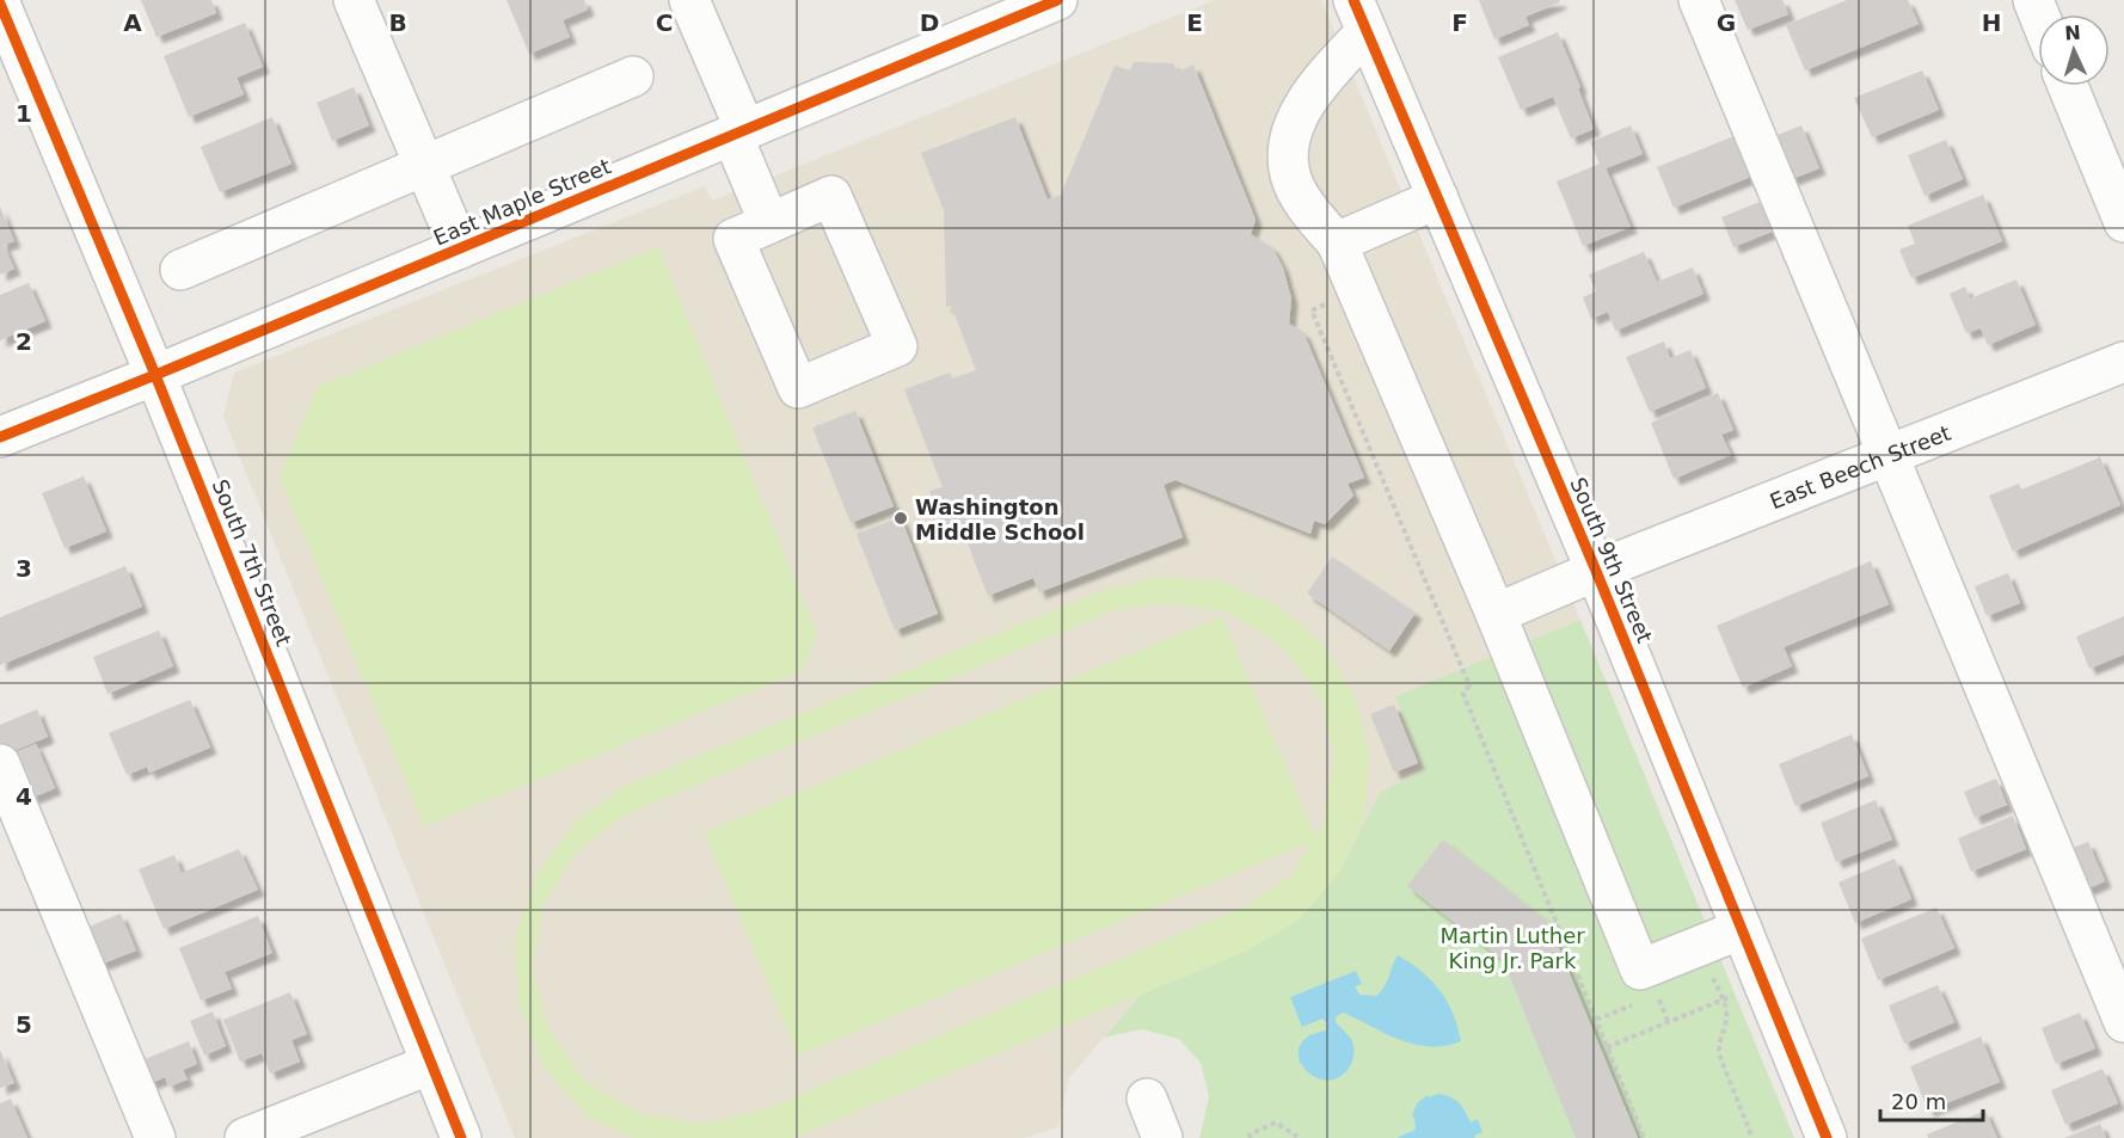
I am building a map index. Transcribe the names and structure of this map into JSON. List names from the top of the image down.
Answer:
{
  "streets": {
    "street": [
      "East Maple Street",
      "East Beech Street",
      "South 9th Street",
      "South 7th Street"
    ]
  },
  "crossings": [
    ["East Maple Street", "South 7th Street"],
    ["East Beech Street", "South 9th Street"]
  ],
  "parks": ["Martin Luther King Jr. Park"],
  "places": ["Washington Middle School"],
  "scale_bar": "20 m",
  "north": "top",
  "grid": {
    "columns": [
      "A",
      "B",
      "C",
      "D",
      "E",
      "F",
      "G",
      "H"
    ],
    "rows": [
      "1",
      "2",
      "3",
      "4",
      "5"
    ]
  }
}
